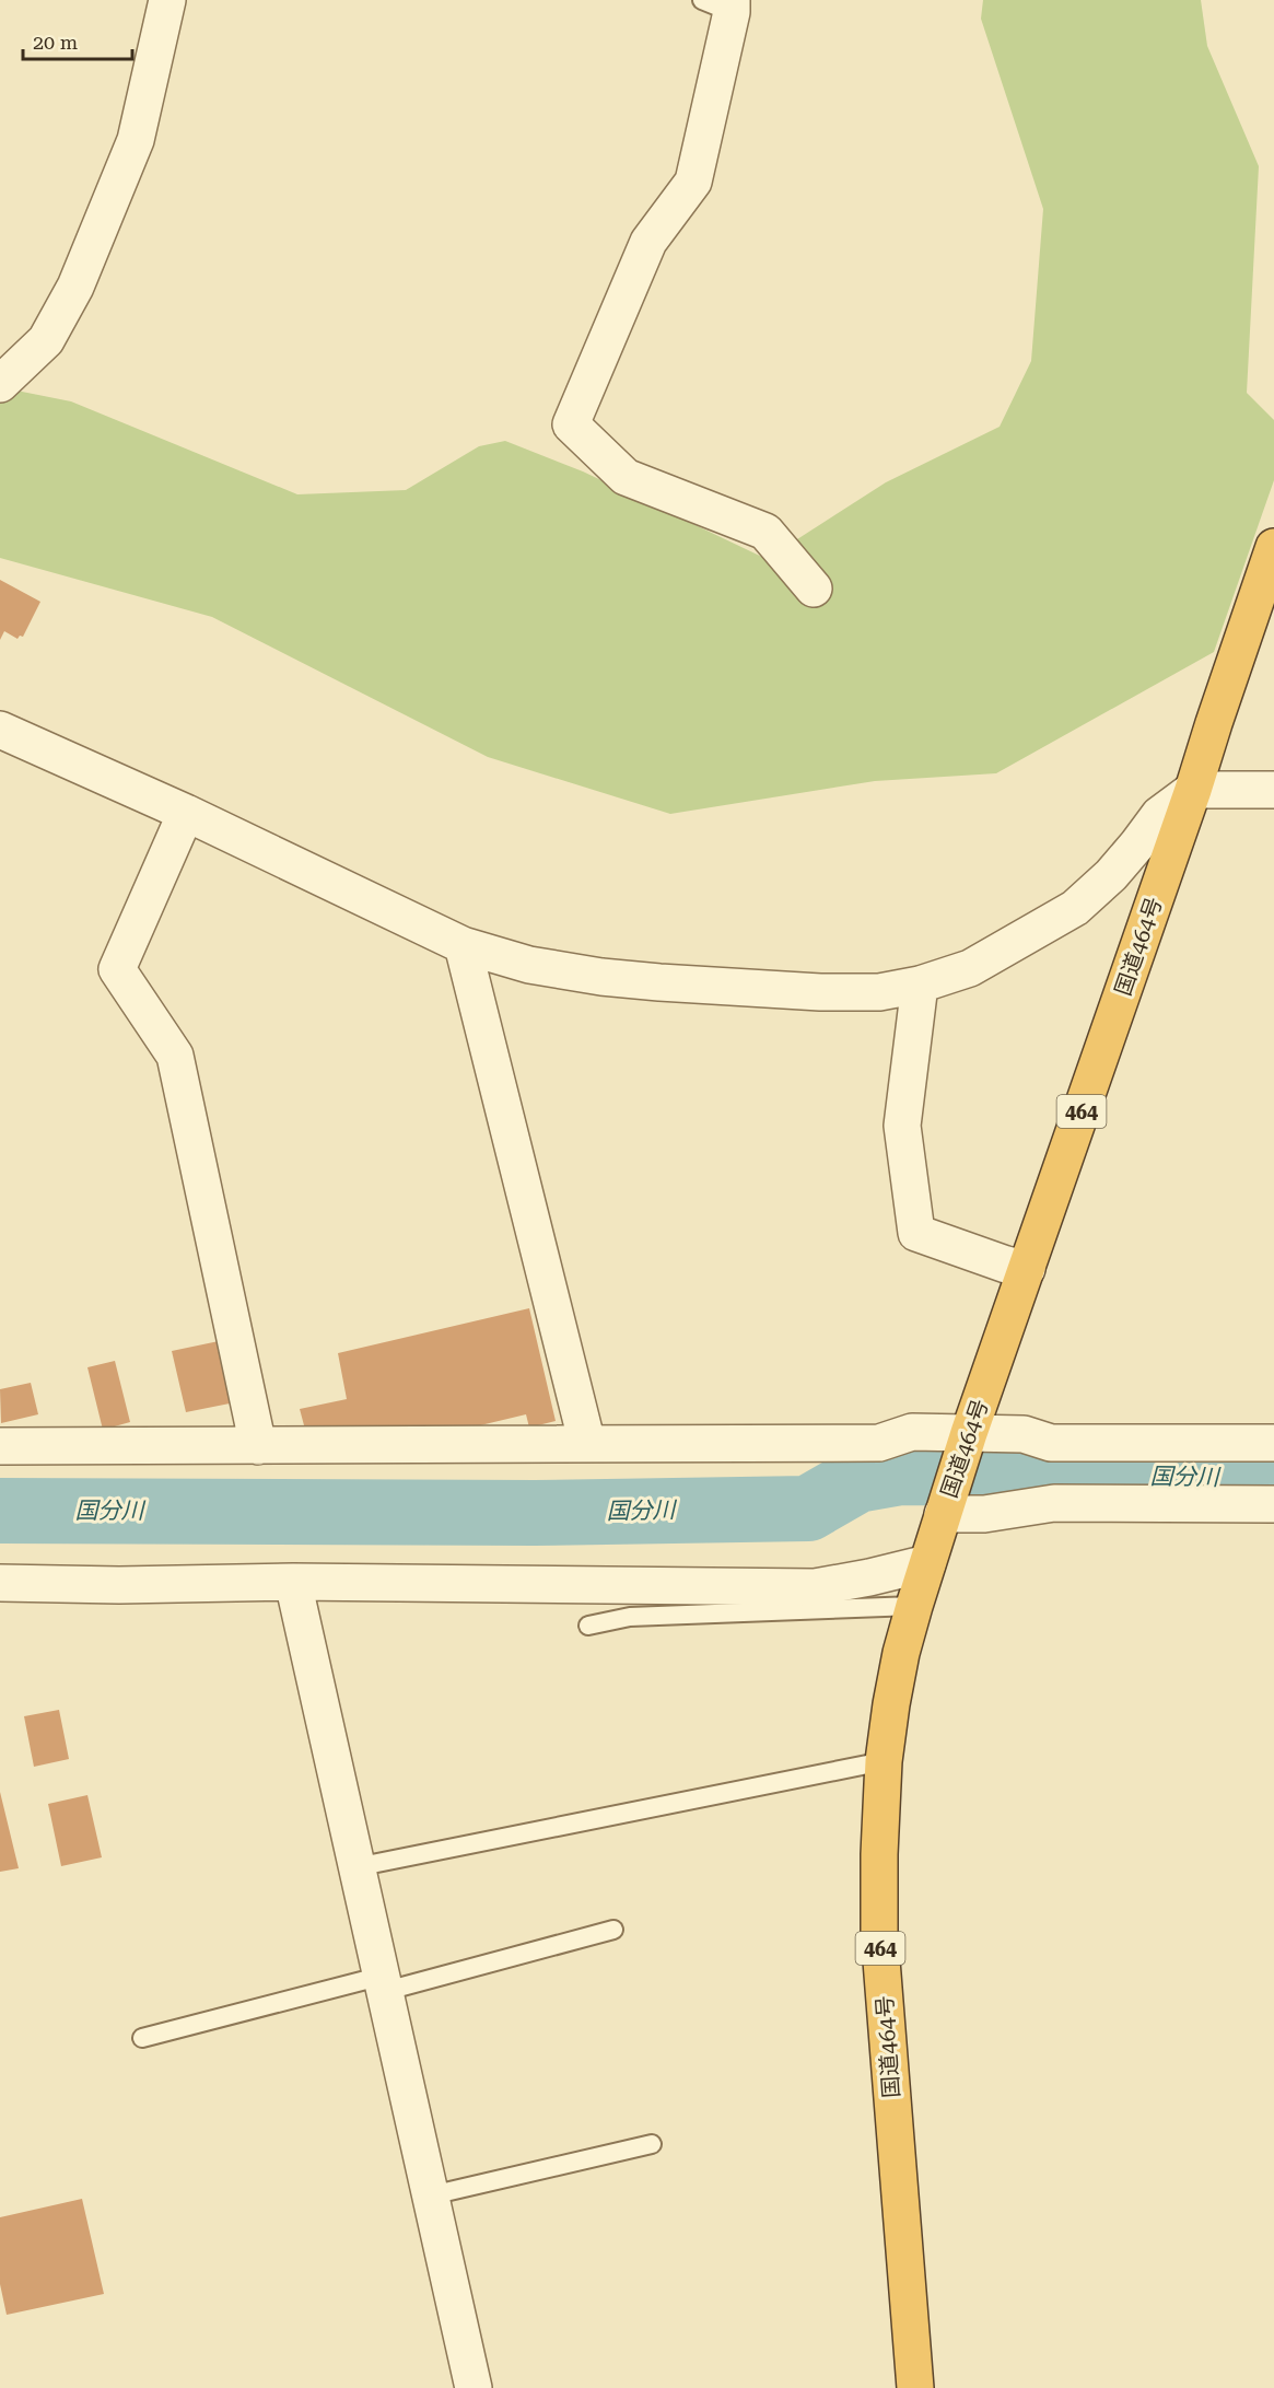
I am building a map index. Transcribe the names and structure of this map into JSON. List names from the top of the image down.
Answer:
{
  "streets": {
    "highway": ["国道464号", "464"]
  },
  "water": ["国分川"],
  "scale_bar": "20 m"
}
